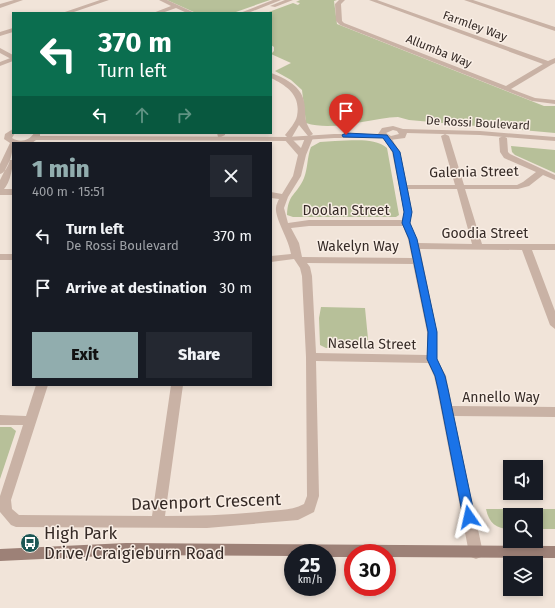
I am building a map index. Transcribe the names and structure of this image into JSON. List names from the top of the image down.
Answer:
{
  "streets": {
    "street": [
      "Farmley Way",
      "Allumba Way",
      "De Rossi Boulevard",
      "Galenia Street",
      "Doolan Street",
      "Goodia Street",
      "Wakelyn Way",
      "Nasella Street",
      "Annello Way",
      "Davenport Crescent"
    ]
  },
  "crossings": [
    ["Doolan Street", "Davenport Crescent"],
    ["Wakelyn Way", "Davenport Crescent"],
    ["Nasella Street", "Davenport Crescent"]
  ],
  "places": {
    "bus stop": ["High Park Drive/Craigieburn Road"]
  },
  "page": {
    "turn": ["370 m", "Turn left"],
    "heading": ["1 min", "400 m · 15:51"],
    "list": [
      {
        "name": "Turn left",
        "note": "De Rossi Boulevard",
        "value": "370 m"
      },
      {
        "name": "Arrive at destination",
        "value": "30 m"
      }
    ],
    "buttons": ["Exit", "Share"],
    "speed": "25 km/h",
    "limit": "30"
  }
}
